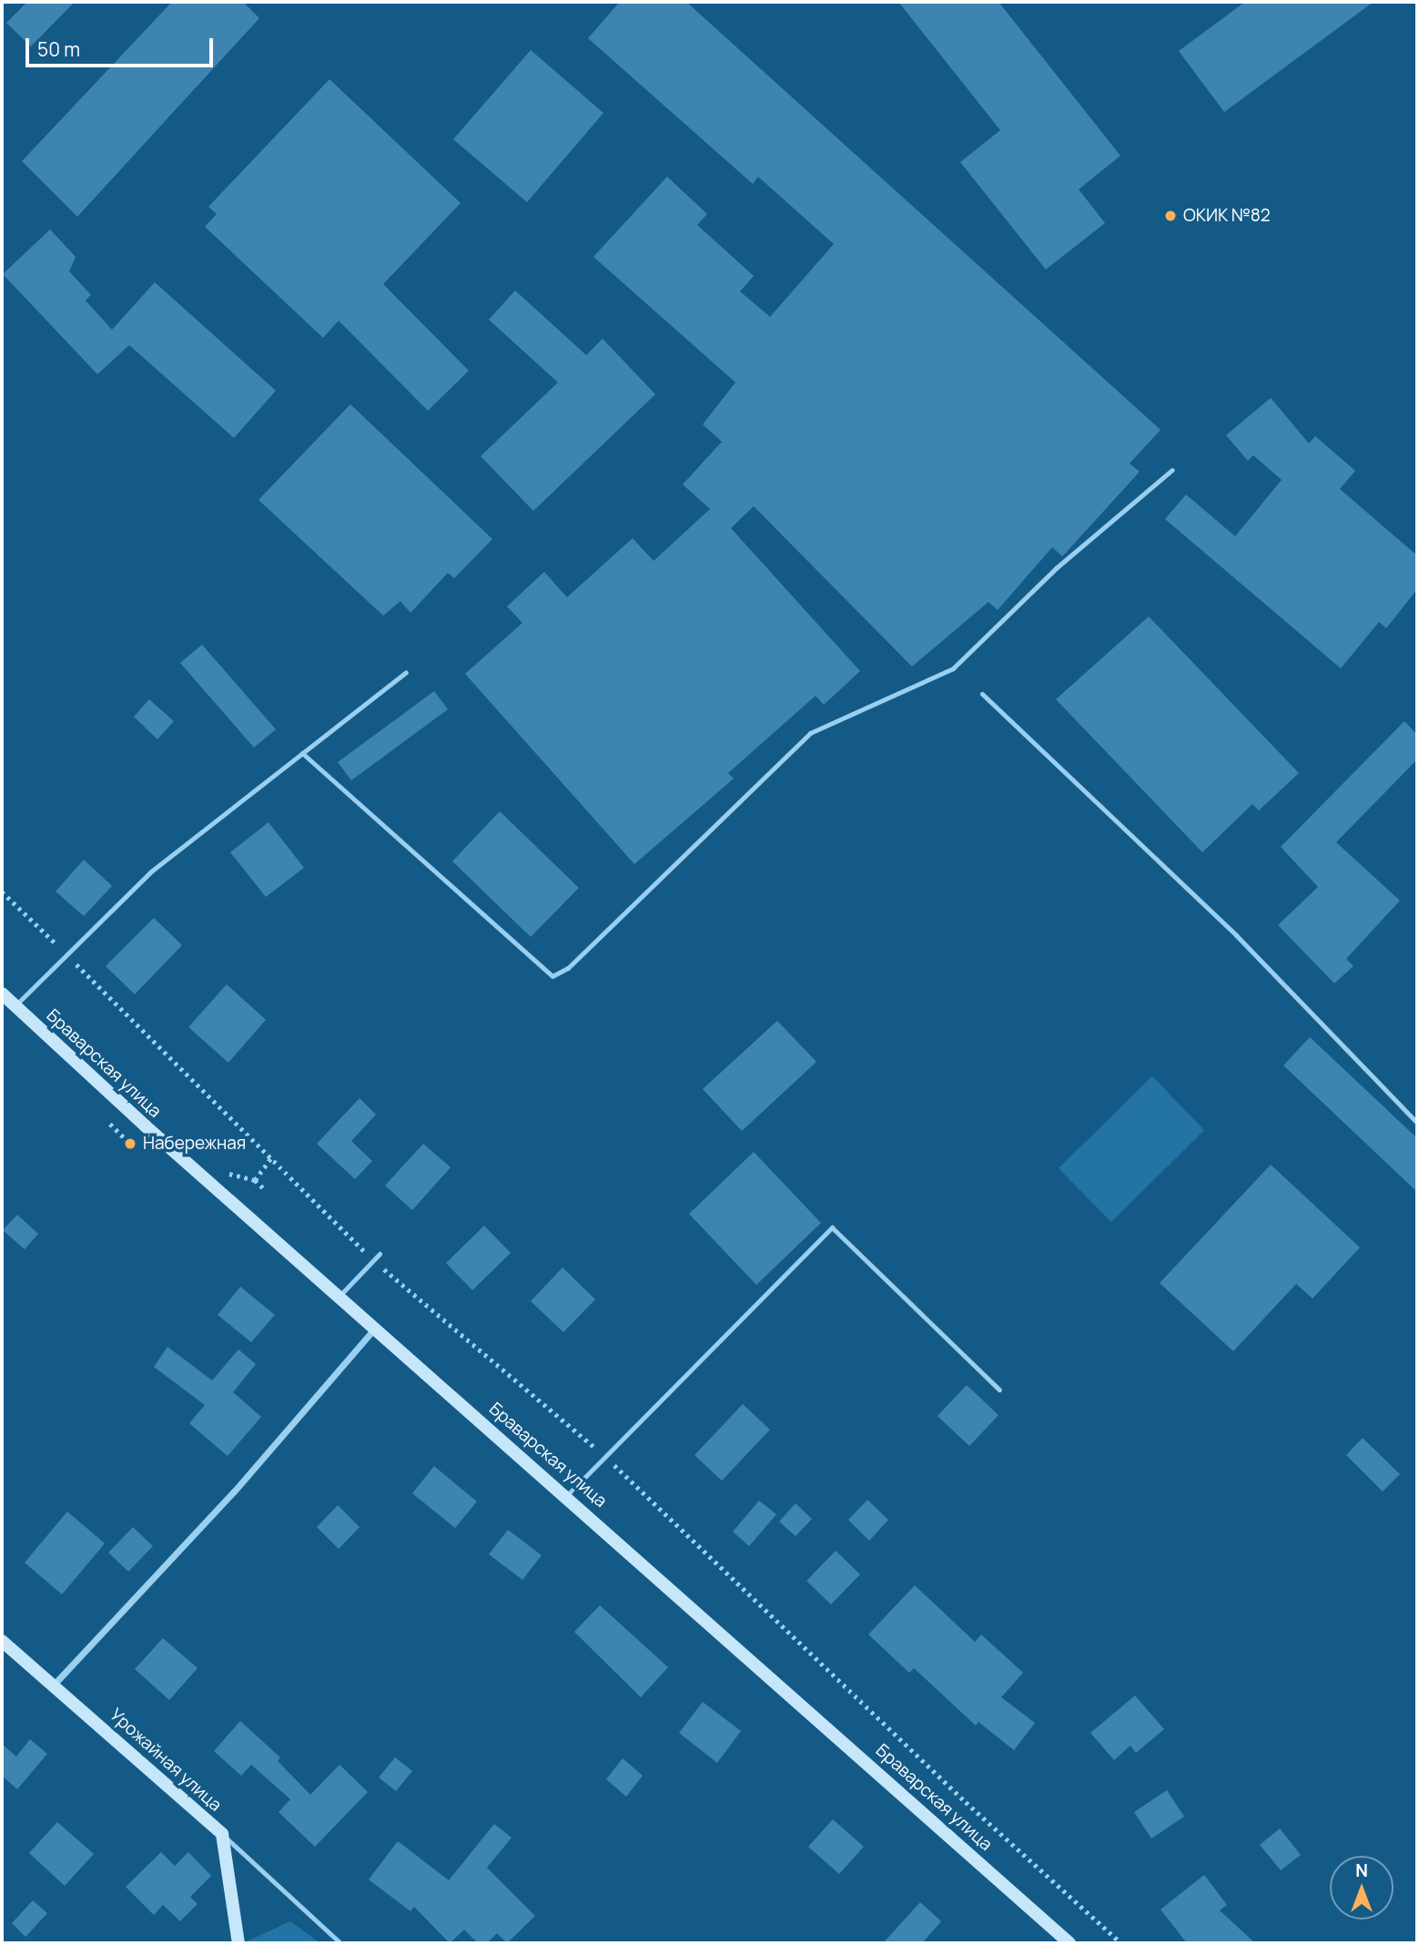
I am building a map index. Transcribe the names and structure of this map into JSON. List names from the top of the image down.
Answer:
{
  "streets": {
    "main road": ["Браварская улица", "Урожайная улица"]
  },
  "places": ["ОКИК №82", "Набережная"],
  "scale_bar": "50 m",
  "north": "top"
}
